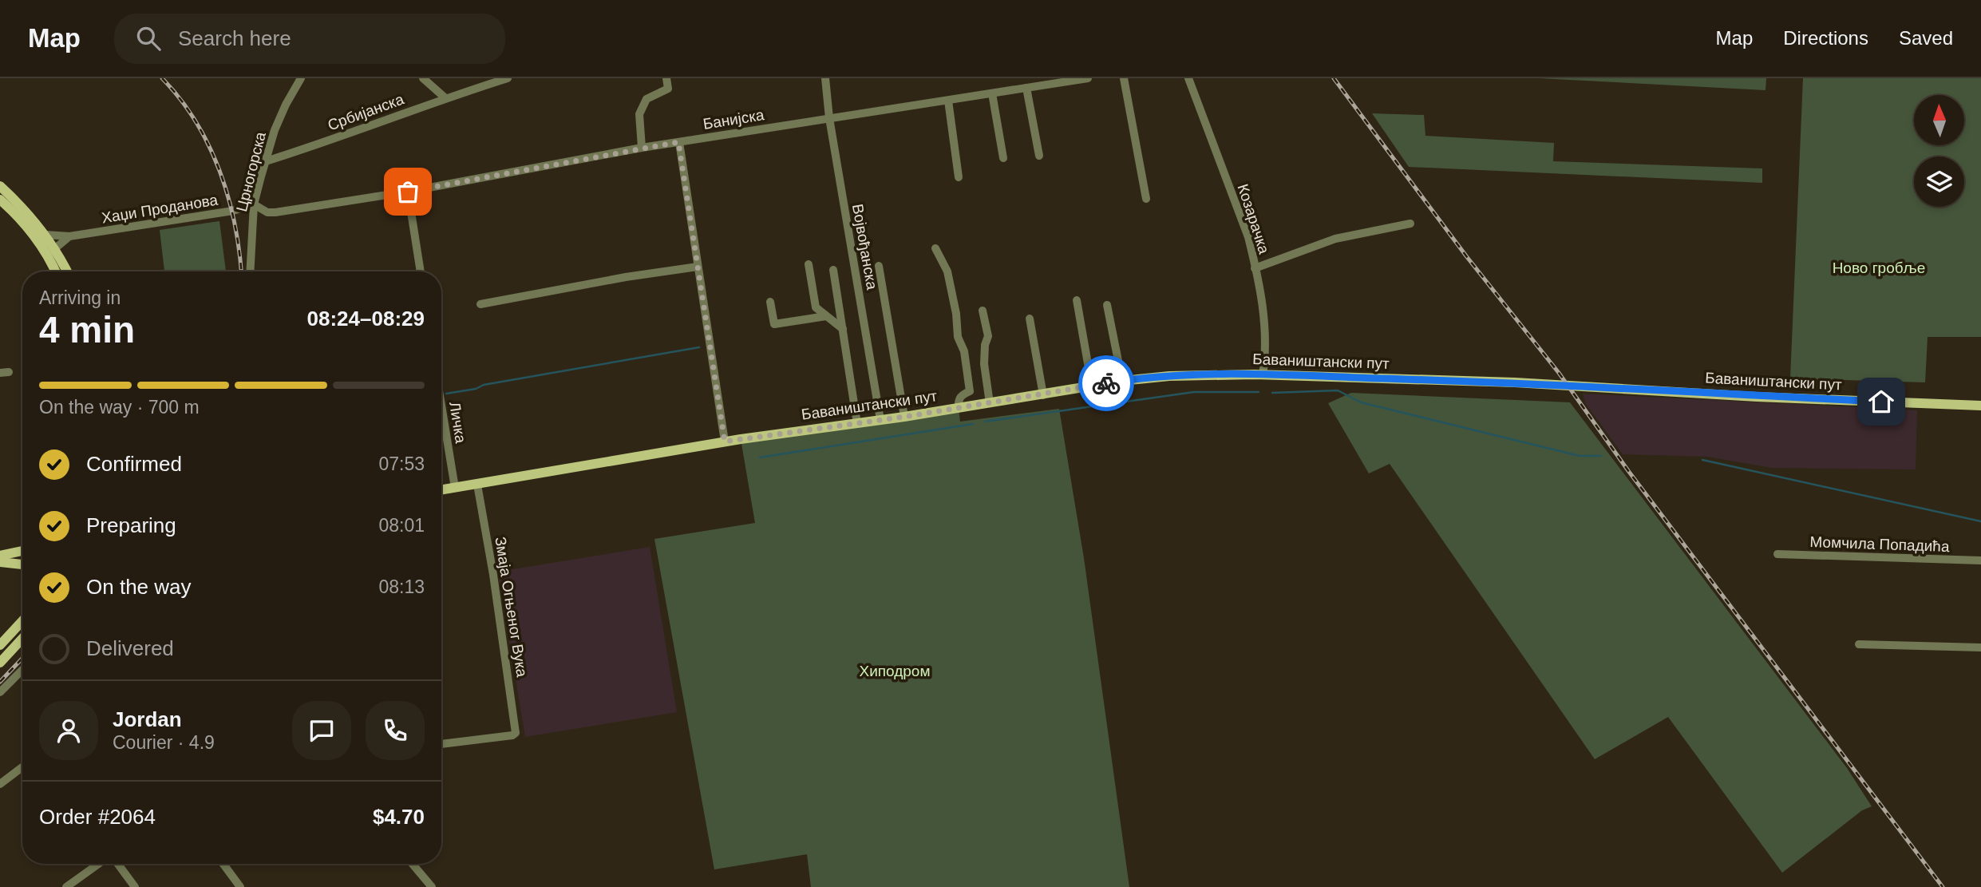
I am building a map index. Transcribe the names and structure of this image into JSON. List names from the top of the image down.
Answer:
{
  "streets": {
    "main road": ["Баваништански пут"],
    "street": [
      "Србијанска",
      "Банијска",
      "Црногорска",
      "Хаџи Проданова",
      "Козарачка",
      "Војвођанска",
      "Личка",
      "Момчила Попадића",
      "Змаја Огњеног Вука"
    ]
  },
  "crossings": [
    ["Србијанска", "Црногорска"],
    ["Банијска", "Црногорска"],
    ["Банијска", "Хаџи Проданова"],
    ["Банијска", "Војвођанска"],
    ["Црногорска", "Хаџи Проданова"],
    ["Козарачка", "Баваништански пут"],
    ["Војвођанска", "Баваништански пут"],
    ["Баваништански пут", "Личка"],
    ["Баваништански пут", "Змаја Огњеног Вука"]
  ],
  "parks": ["Ново гробље", "Хиподром"],
  "north": "top",
  "page": {
    "header": "Map",
    "search": "Search here",
    "nav": ["Map", "Directions", "Saved"],
    "heading": ["4 min", "Arriving in", "08:24–08:29"],
    "panel": [
      "Jordan",
      "Courier · 4.9",
      "Order #2064",
      "$4.70"
    ],
    "bar": "On the way · 700 m",
    "list": [
      ["Confirmed", "07:53"],
      ["Preparing", "08:01"],
      ["On the way", "08:13"],
      "Delivered"
    ]
  }
}
